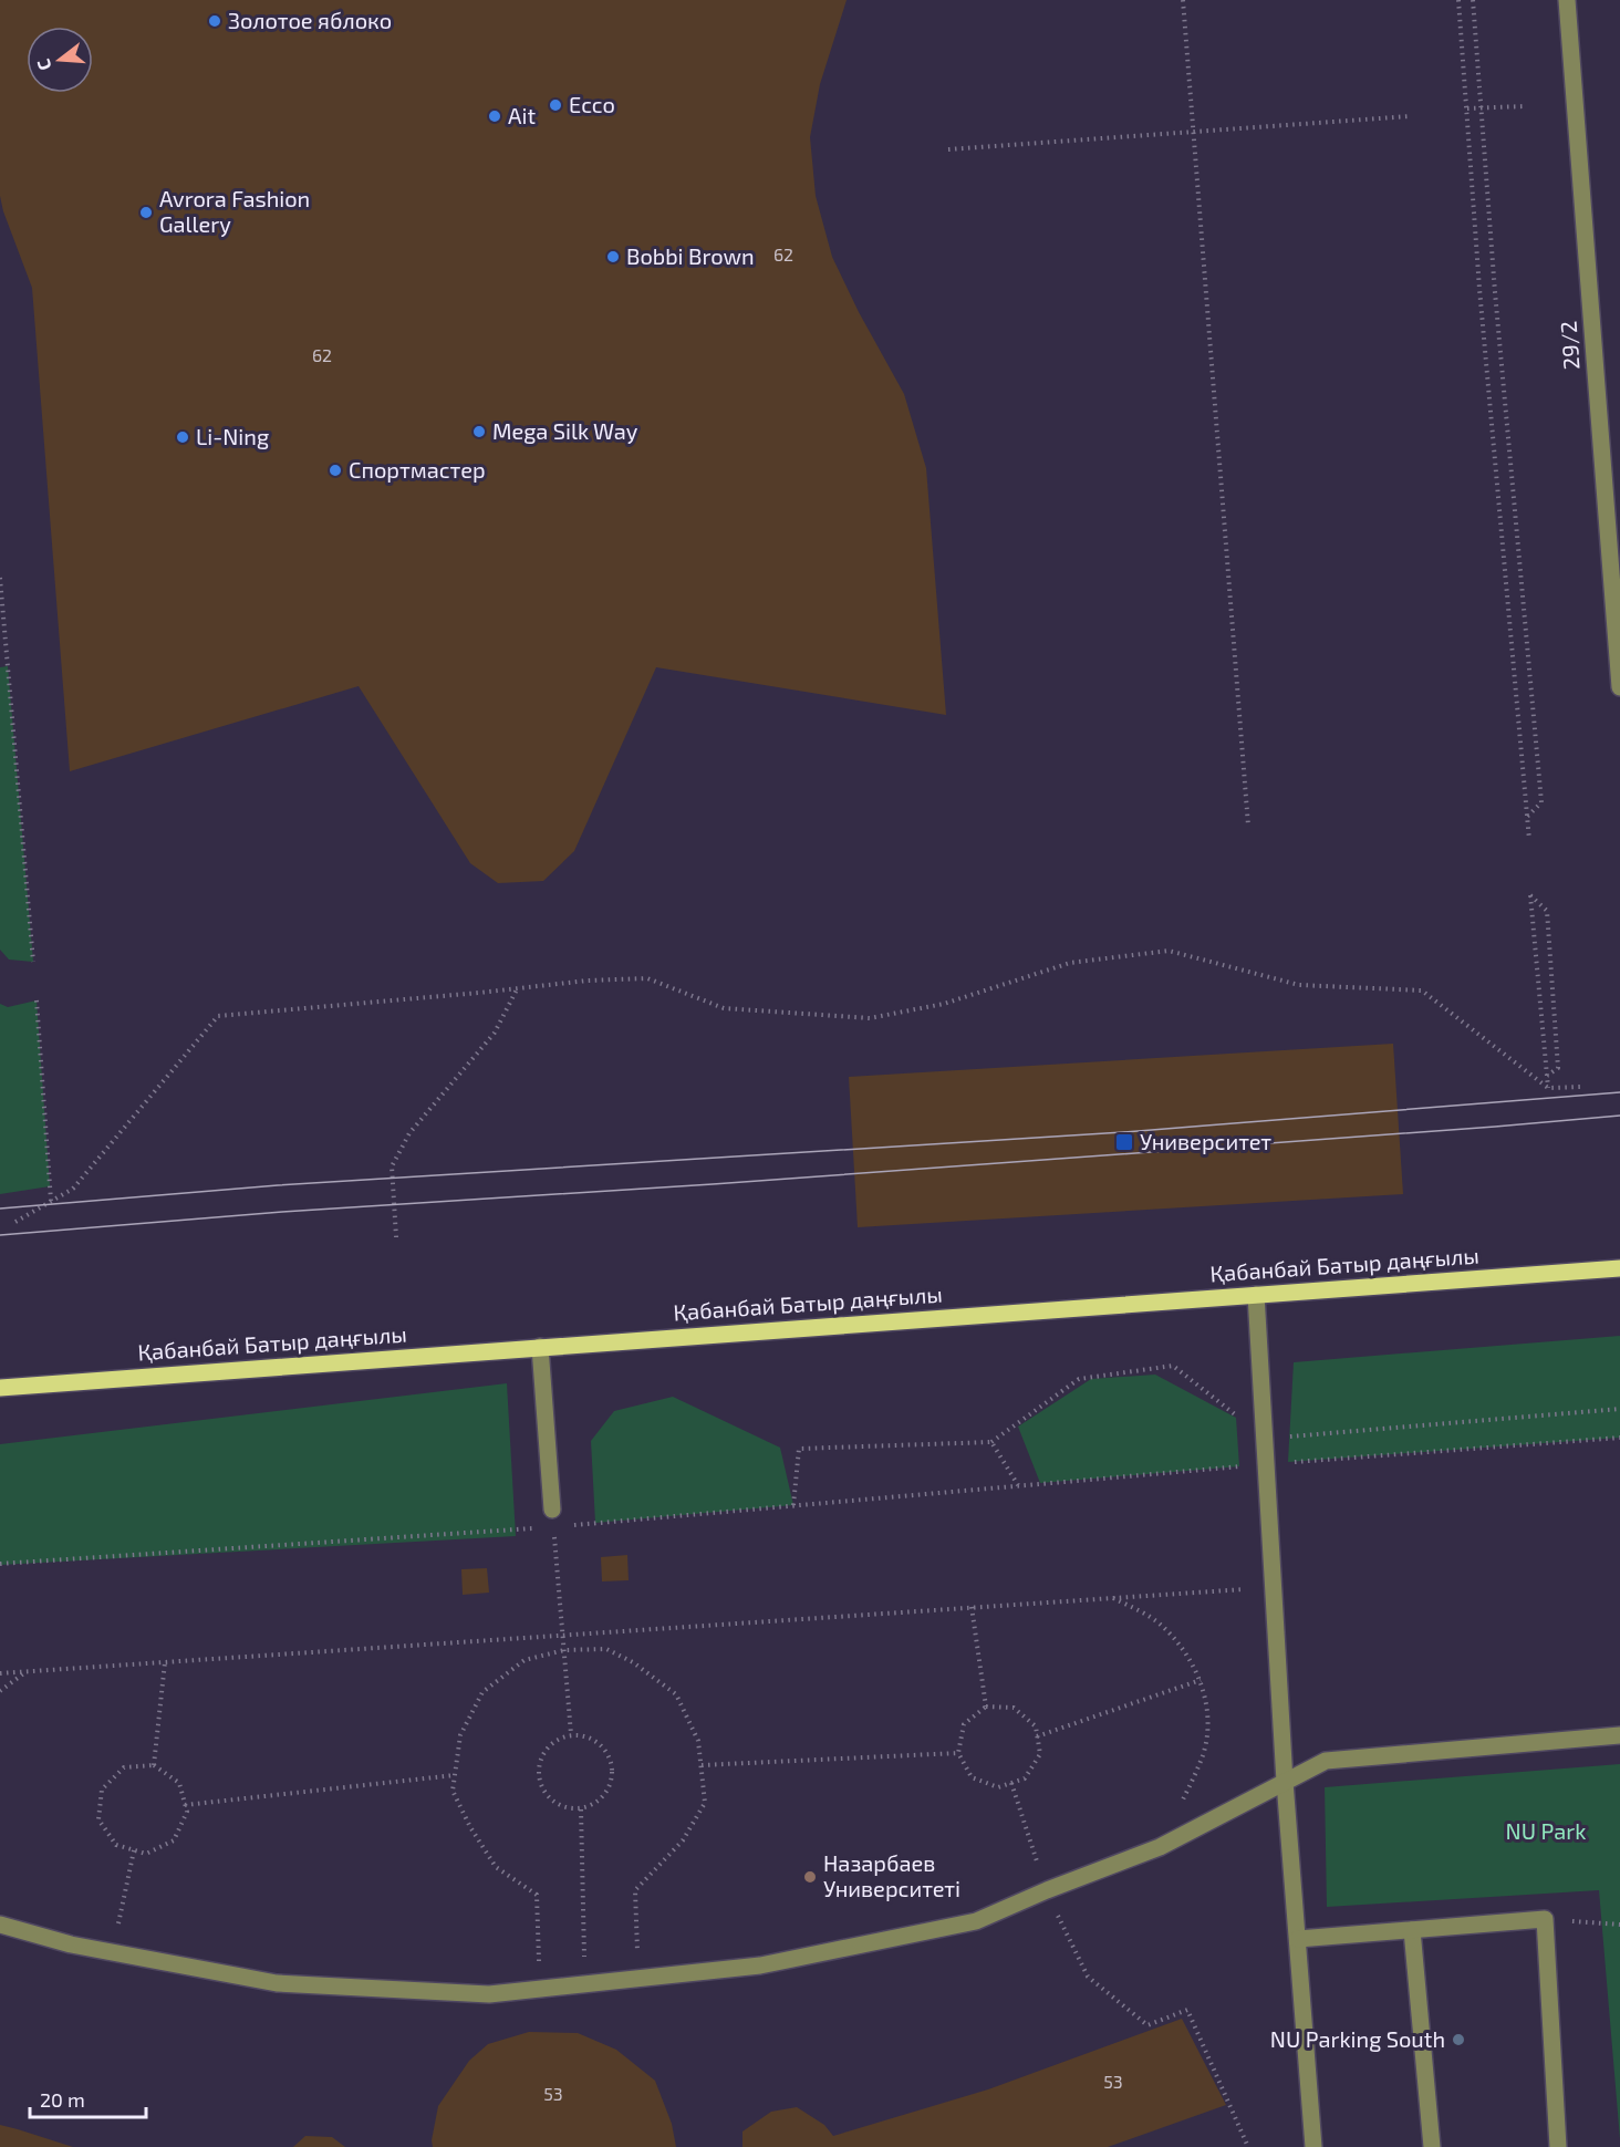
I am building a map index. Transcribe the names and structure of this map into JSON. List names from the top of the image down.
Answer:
{
  "streets": {
    "main road": ["Қабанбай Батыр даңғылы"],
    "street": ["29/2"]
  },
  "parks": ["NU Park"],
  "places": {
    "other": [
      "Золотое яблоко",
      "Ecco",
      "Ait",
      "Avrora Fashion Gallery",
      "Bobbi Brown",
      "Mega Silk Way",
      "Li-Ning",
      "Спортмастер",
      "Назарбаев Университеті",
      "NU Parking South"
    ],
    "transit": ["Университет"]
  },
  "house_numbers": [
    "62",
    "62",
    "53",
    "53"
  ],
  "scale_bar": "20 m",
  "north": "left"
}
